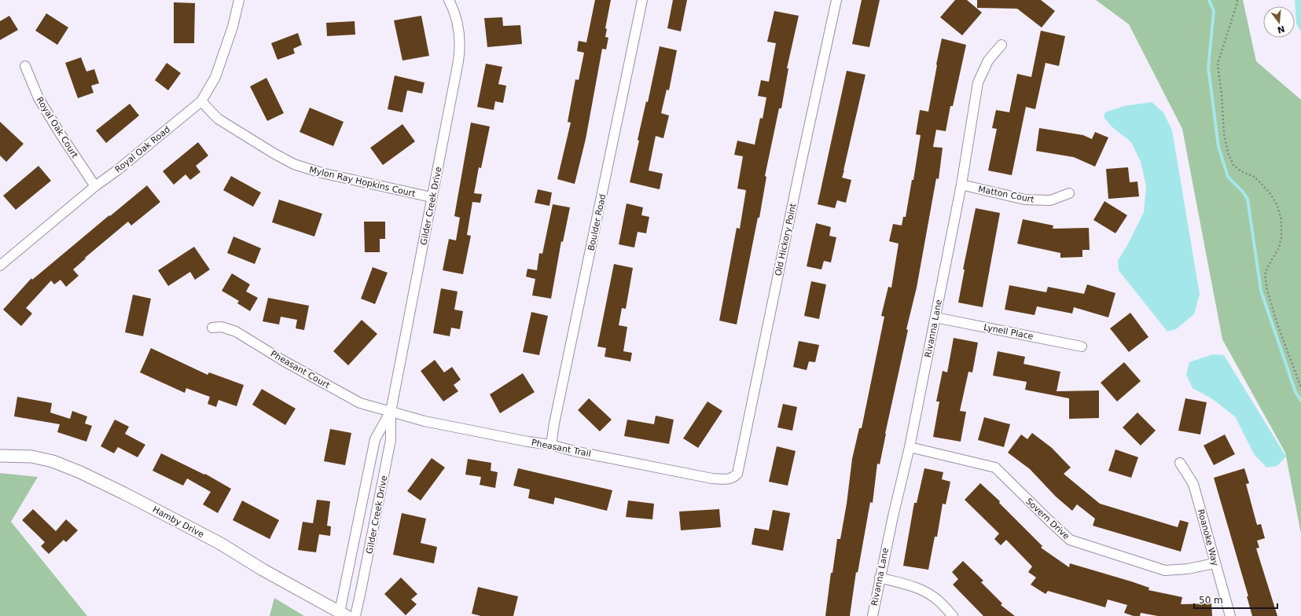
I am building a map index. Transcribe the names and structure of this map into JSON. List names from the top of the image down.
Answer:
{
  "streets": {
    "street": [
      "Royal Oak Court",
      "Royal Oak Road",
      "Mylon Ray Hopkins Court",
      "Matton Court",
      "Gilder Creek Drive",
      "Boulder Road",
      "Old Hickory Point",
      "Rivanna Lane",
      "Lynell Place",
      "Pheasant Court",
      "Pheasant Trail",
      "Sovern Drive",
      "Hamby Drive",
      "Roanoke Way"
    ]
  },
  "crossings": [
    ["Royal Oak Court", "Royal Oak Road"],
    ["Royal Oak Road", "Mylon Ray Hopkins Court"],
    ["Mylon Ray Hopkins Court", "Gilder Creek Drive"],
    ["Matton Court", "Rivanna Lane"],
    ["Gilder Creek Drive", "Pheasant Court"],
    ["Gilder Creek Drive", "Pheasant Trail"],
    ["Gilder Creek Drive", "Hamby Drive"],
    ["Boulder Road", "Pheasant Trail"],
    ["Old Hickory Point", "Pheasant Trail"],
    ["Rivanna Lane", "Lynell Place"],
    ["Rivanna Lane", "Sovern Drive"],
    ["Pheasant Court", "Pheasant Trail"],
    ["Sovern Drive", "Roanoke Way"]
  ],
  "scale_bar": "50 m",
  "north": "bottom"
}
